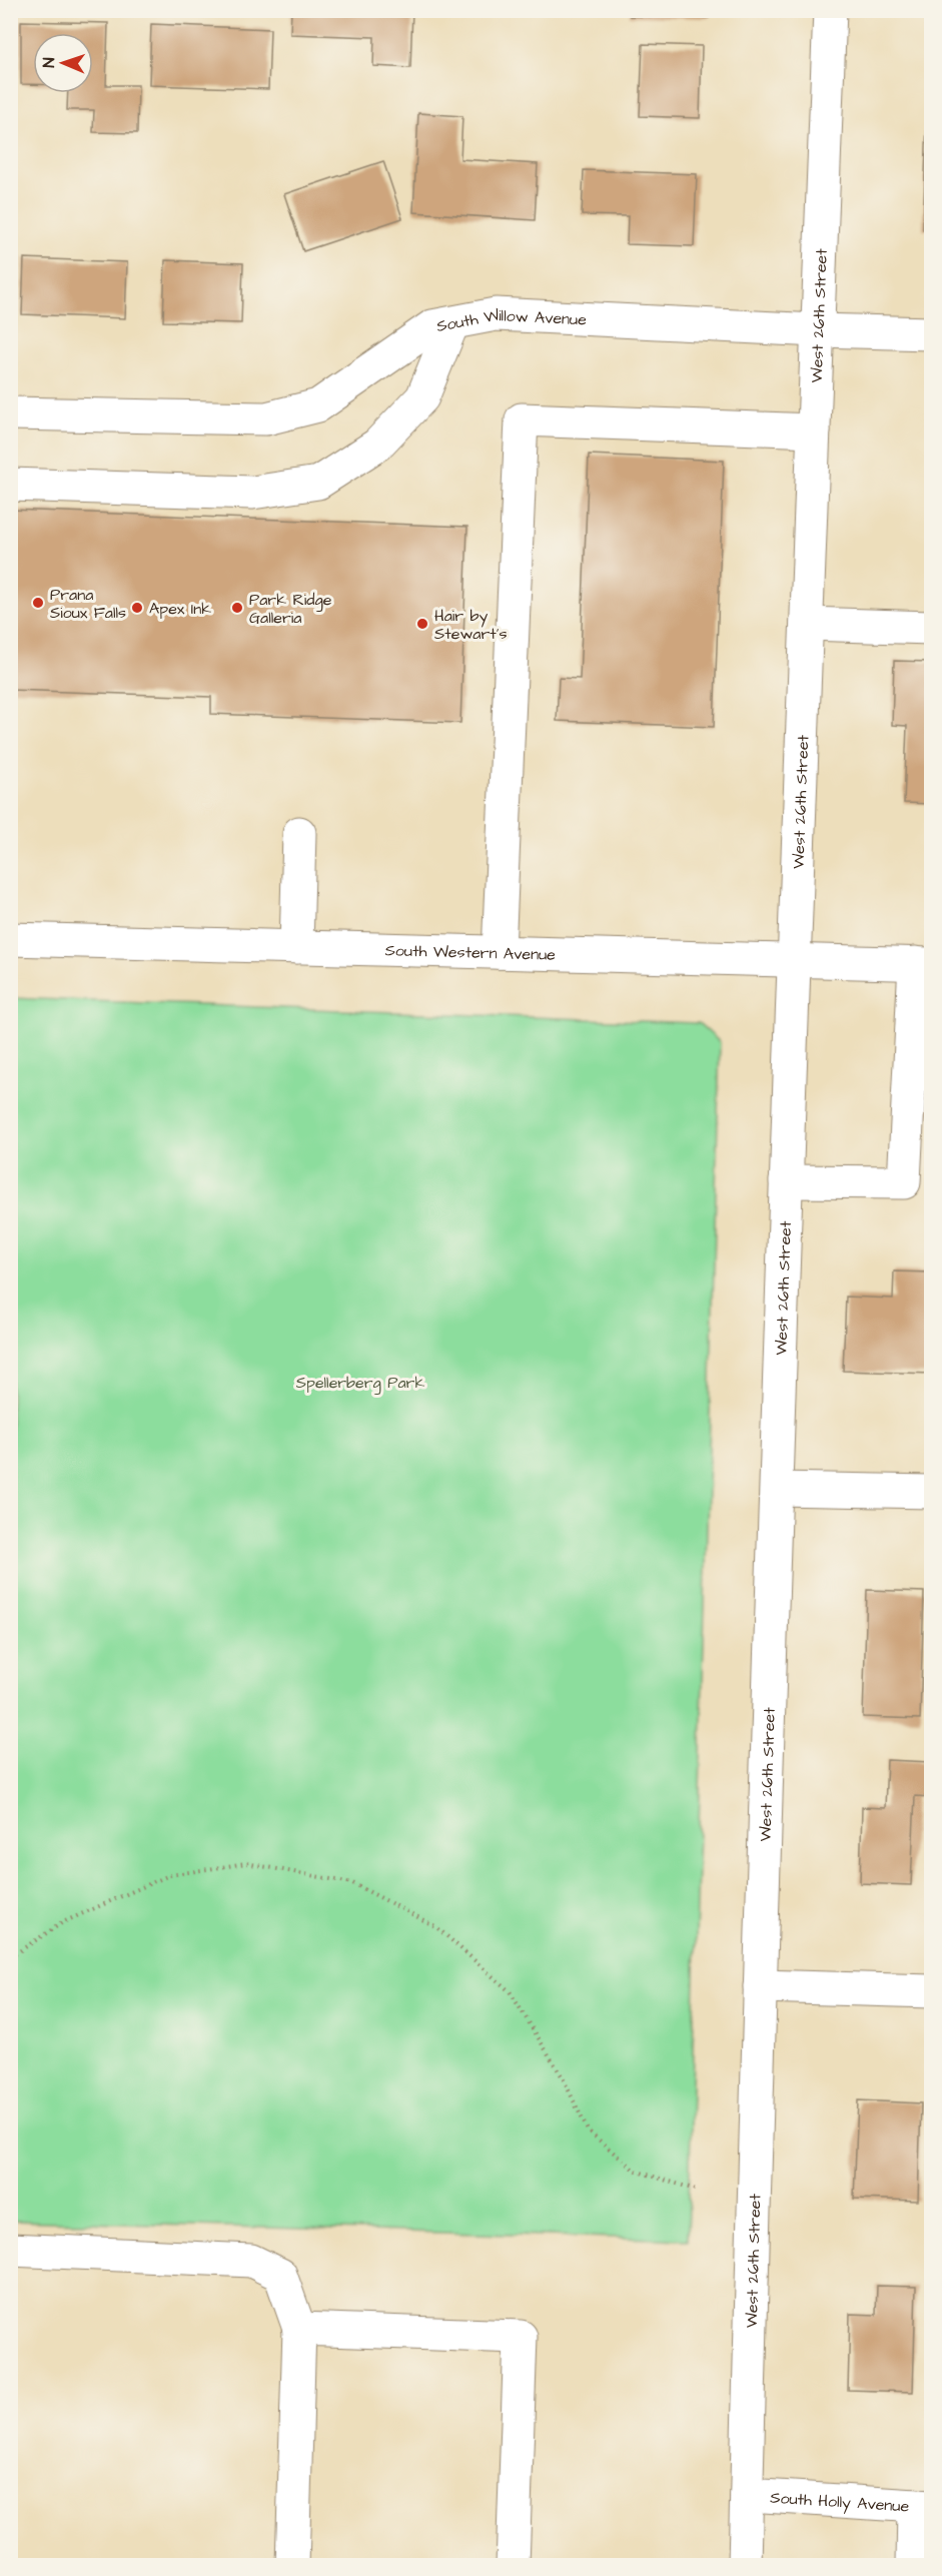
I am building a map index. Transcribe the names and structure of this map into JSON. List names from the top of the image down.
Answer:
{
  "streets": {
    "main road": [
      "West 26th Street",
      "South Willow Avenue",
      "South Western Avenue",
      "South Holly Avenue"
    ]
  },
  "crossings": [
    ["West 26th Street", "South Willow Avenue"],
    ["West 26th Street", "South Western Avenue"],
    ["West 26th Street", "South Holly Avenue"]
  ],
  "parks": ["Spellerberg Park"],
  "places": [
    "Prana Sioux Falls",
    "Apex Ink",
    "Park Ridge Galleria",
    "Hair by Stewart's"
  ],
  "north": "left"
}
